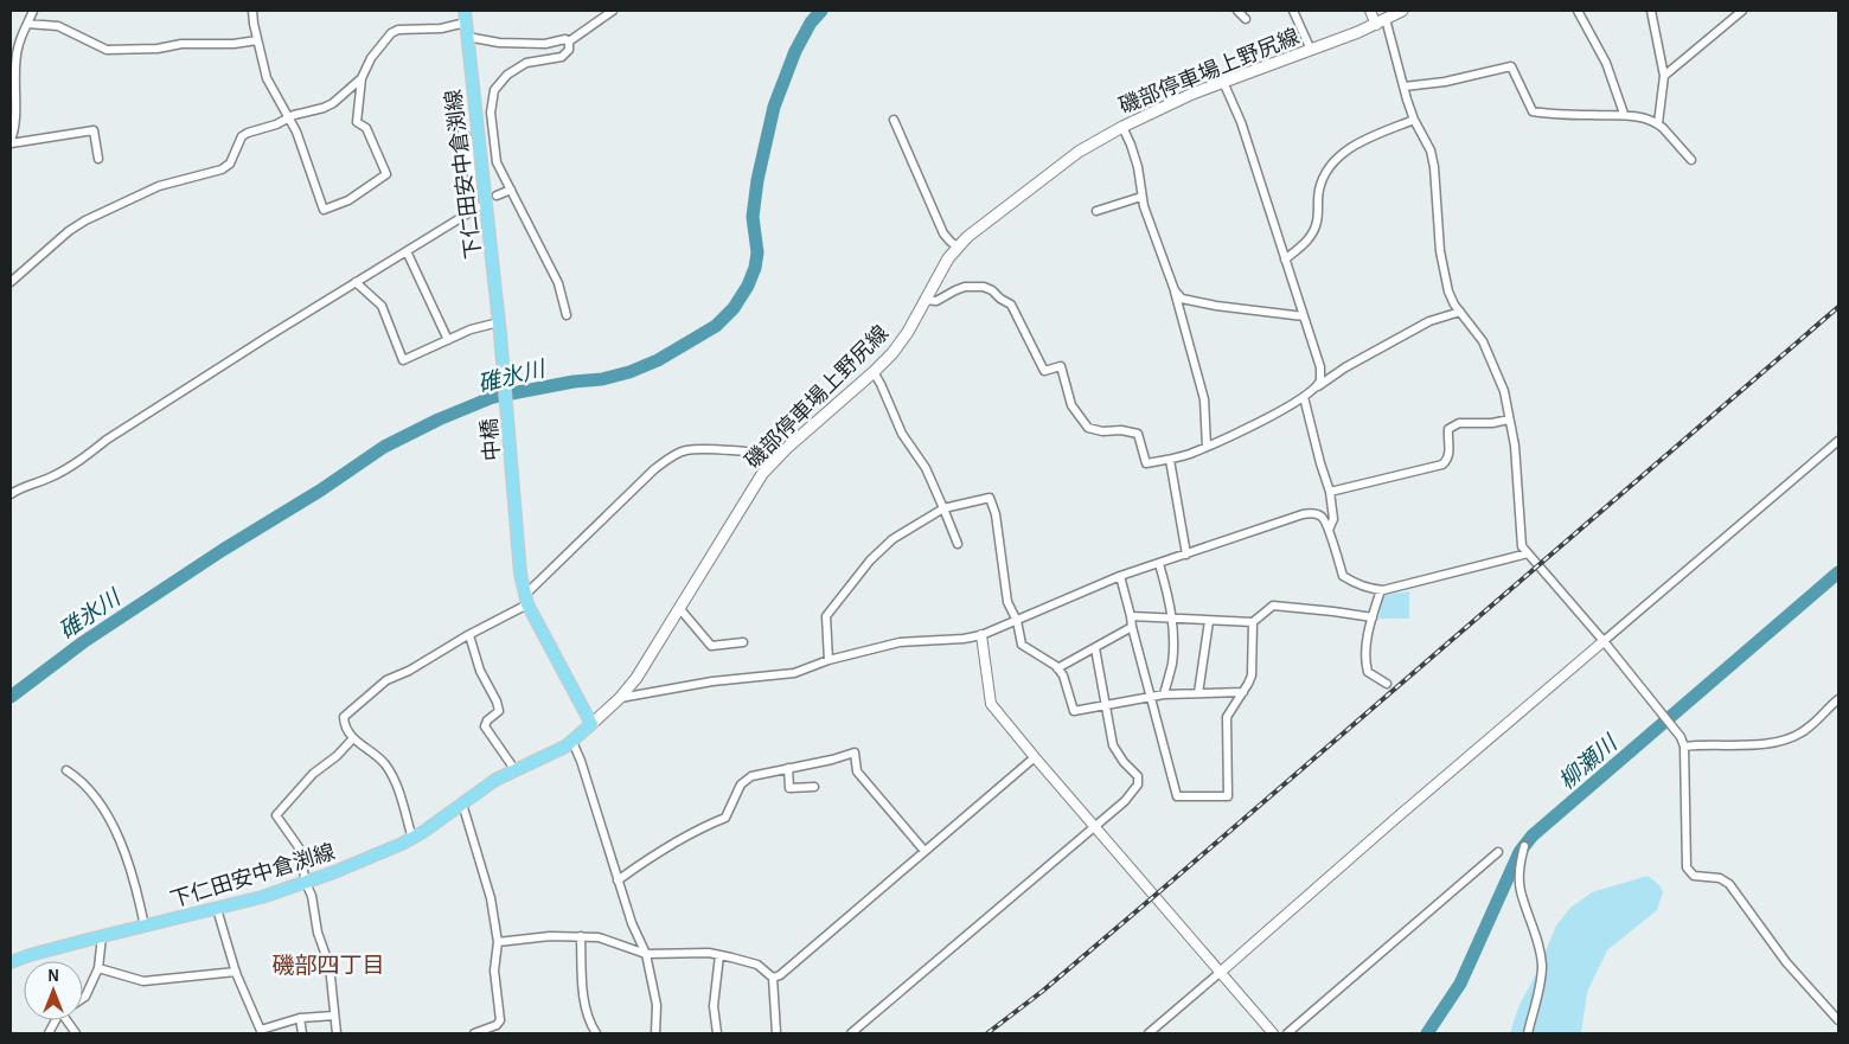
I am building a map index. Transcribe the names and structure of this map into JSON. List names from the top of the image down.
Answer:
{
  "streets": {
    "main road": ["磯部停車場上野尻線", "下仁田安中倉渕線", "中橋"]
  },
  "crossings": [
    ["磯部停車場上野尻線", "下仁田安中倉渕線"],
    ["下仁田安中倉渕線", "中橋"]
  ],
  "districts": ["磯部四丁目"],
  "water": ["碓氷川", "柳瀬川"],
  "north": "top"
}
